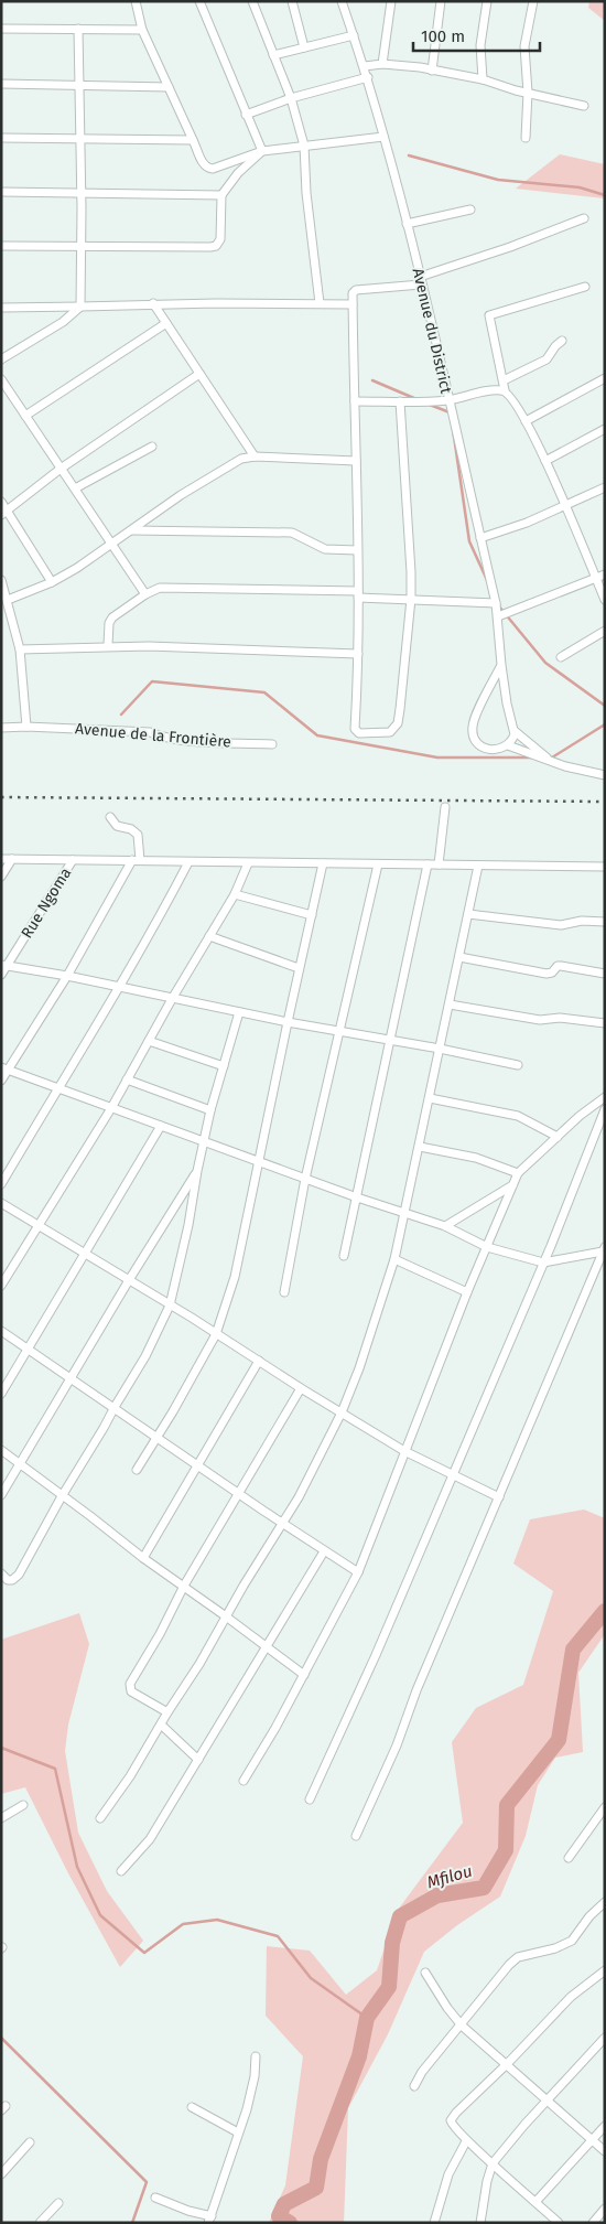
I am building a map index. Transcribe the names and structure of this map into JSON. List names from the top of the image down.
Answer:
{
  "streets": {
    "street": ["Avenue du District", "Avenue de la Frontière", "Rue Ngoma"]
  },
  "water": ["Mfilou"],
  "scale_bar": "100 m"
}
